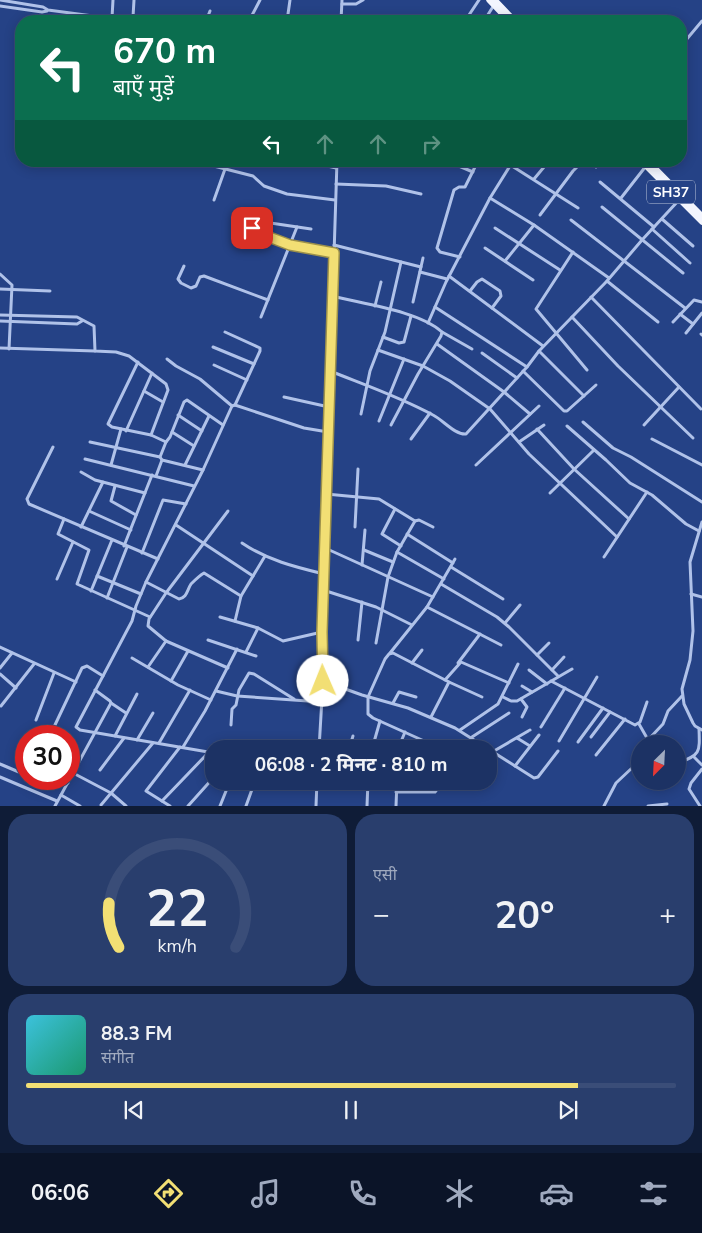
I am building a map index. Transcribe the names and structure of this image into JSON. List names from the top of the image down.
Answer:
{
  "streets": {
    "main road": ["SH37"]
  },
  "north": "bottom left",
  "page": {
    "turn": ["670 m", "बाएँ मुड़ें"],
    "limit": "30",
    "trip": "06:08 · 2 मिनट · 810 m",
    "tile": "एसी",
    "heat": ["−", "20°", "+"],
    "song": ["88.3 FM", "संगीत"],
    "tabs": "06:06",
    "gauge": ["22", "km/h"]
  }
}
